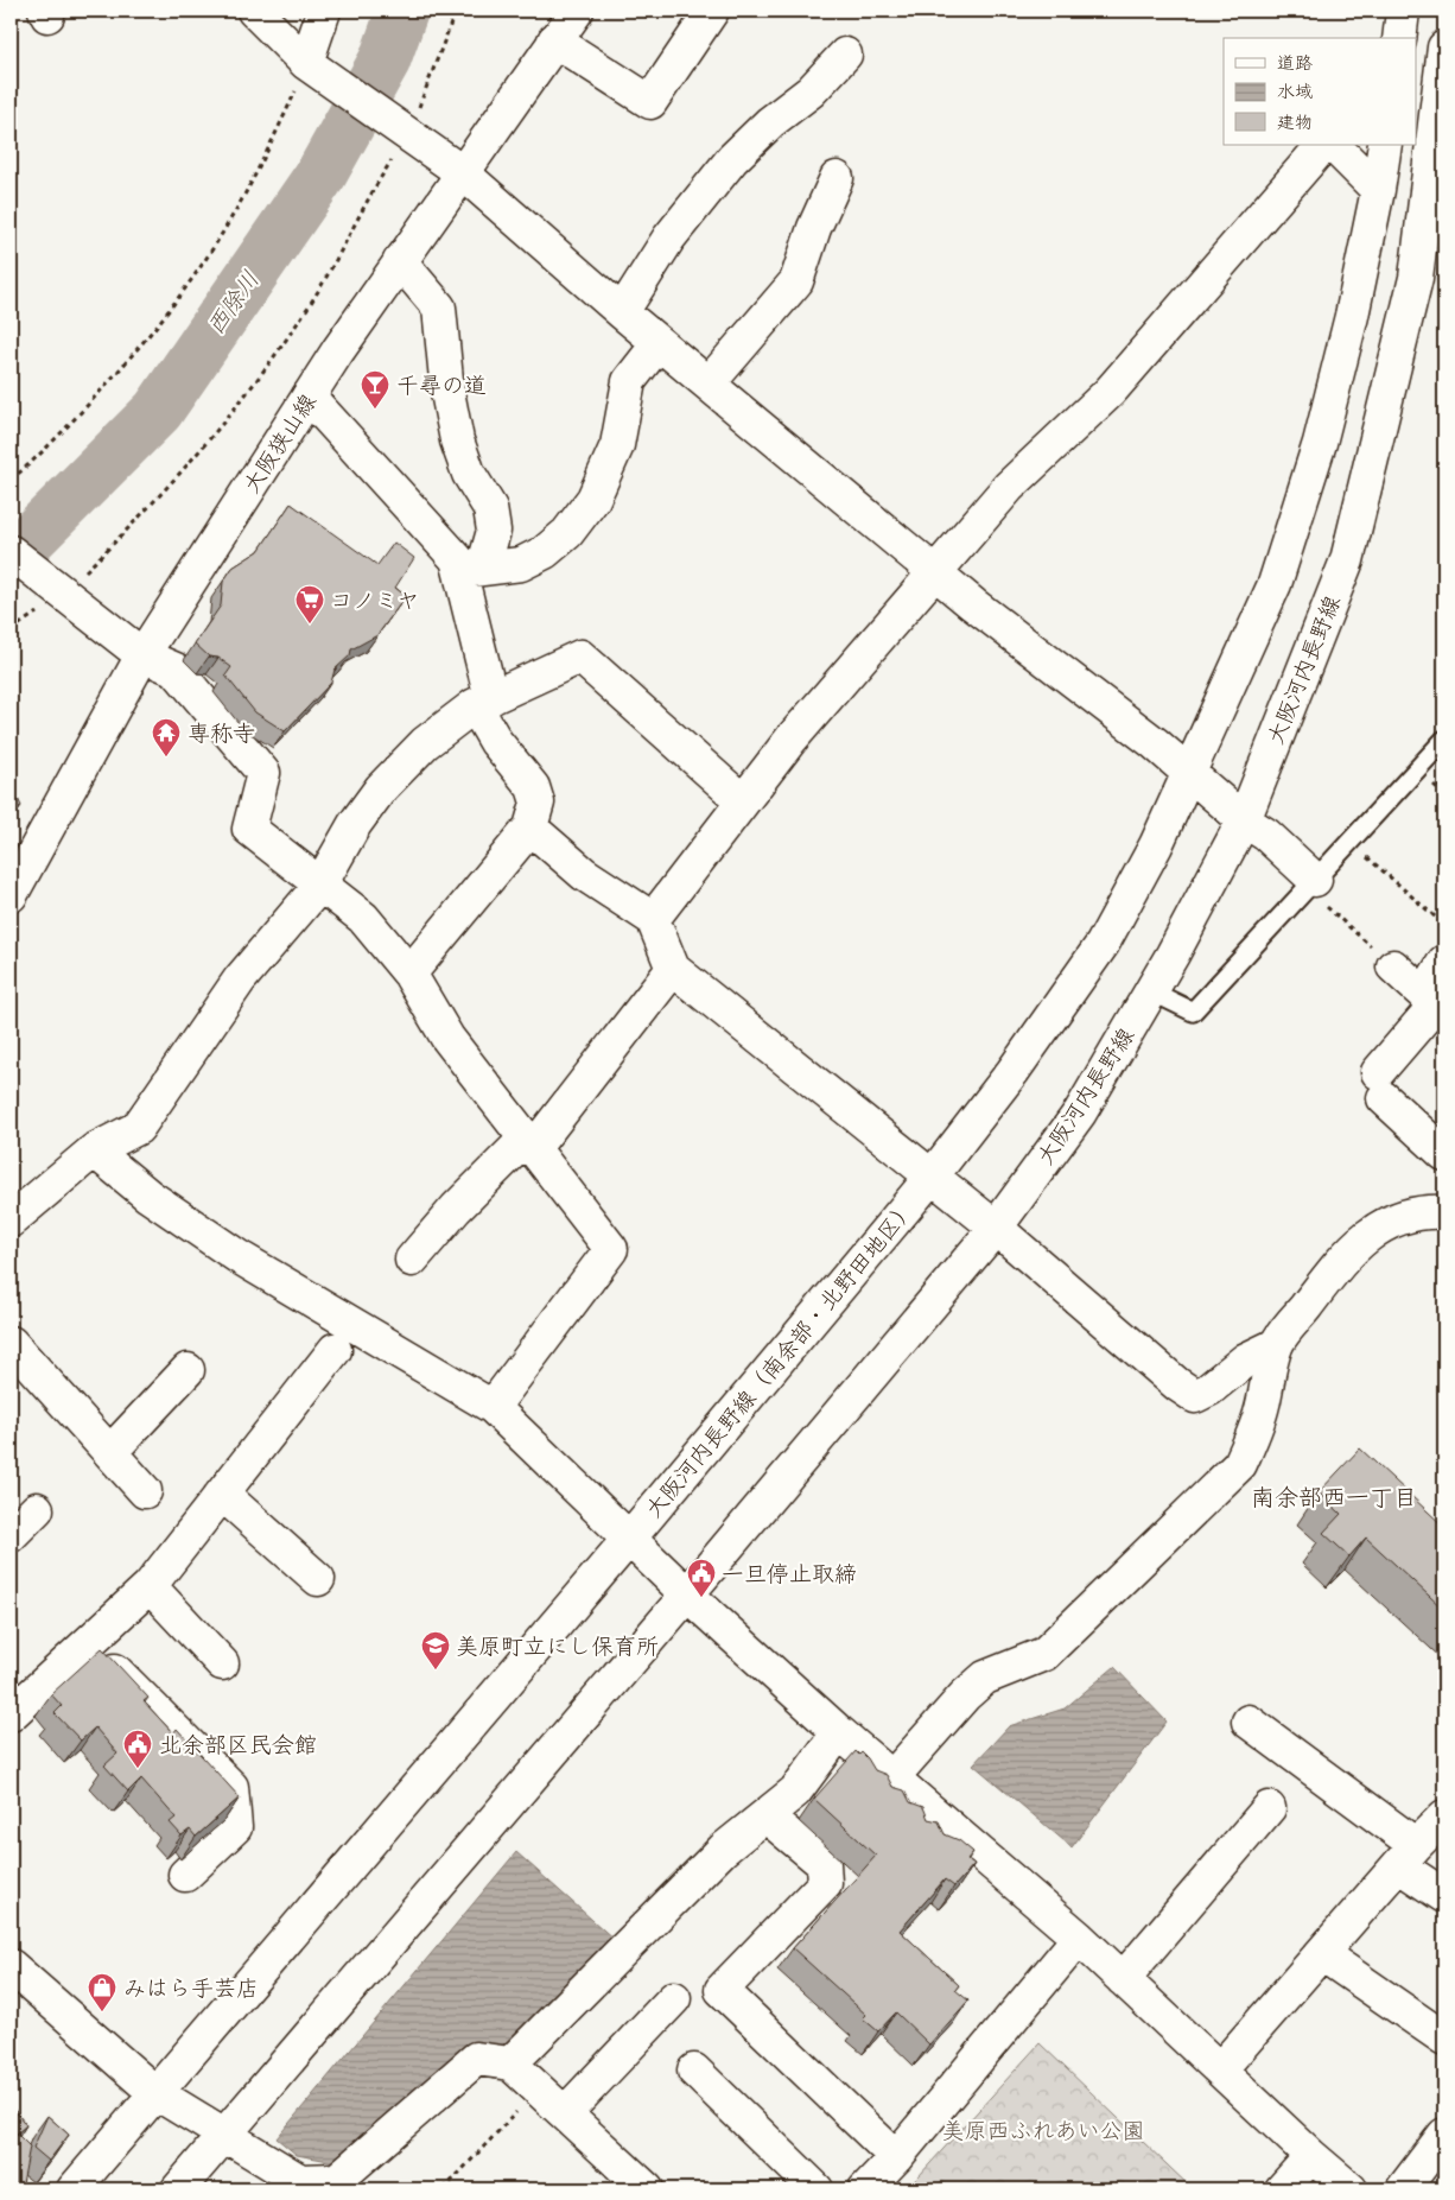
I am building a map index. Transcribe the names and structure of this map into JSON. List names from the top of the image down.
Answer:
{
  "streets": {
    "street": ["大阪狭山線", "大阪河内長野線", "大阪河内長野線（南余部・北野田地区）"]
  },
  "districts": ["南余部西一丁目"],
  "water": ["西除川"],
  "parks": ["美原西ふれあい公園"],
  "places": {
    "bar": ["千尋の道"],
    "supermarket": ["コノミヤ"],
    "temple": ["専称寺"],
    "public building": ["一旦停止取締", "北余部区民会館"],
    "school or university": ["美原町立にし保育所"],
    "shop": ["みはら手芸店"]
  },
  "legend": ["道路", "水域", "建物"]
}
